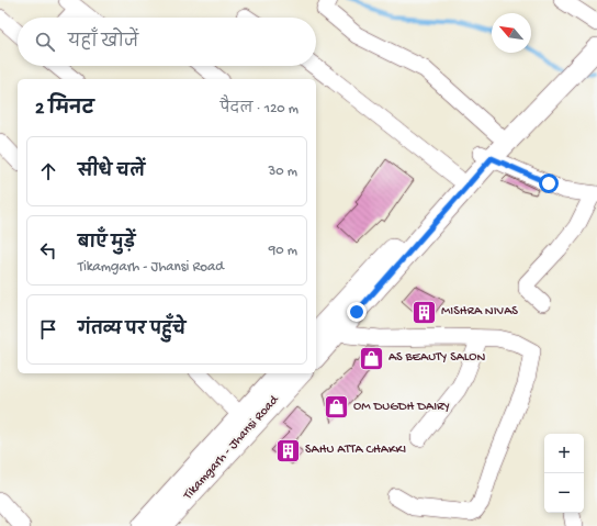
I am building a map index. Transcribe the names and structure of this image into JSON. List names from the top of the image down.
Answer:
{
  "streets": {
    "street": ["Tikamgarh - Jhansi Road"]
  },
  "places": {
    "building": ["MISHRA NIVAS", "SAHU ATTA CHAKKI"],
    "shop": ["AS BEAUTY SALON", "OM DUGDH DAIRY"]
  },
  "north": "top left",
  "page": {
    "search": "यहाँ खोजें",
    "heading": ["2 मिनट", "पैदल · 120 m"],
    "list": [
      ["सीधे चलें", "30 m"],
      ["बाएँ मुड़ें", "Tikamgarh - Jhansi Road", "90 m"],
      "गंतव्य पर पहुँचे"
    ],
    "map_buttons": ["+", "−"]
  }
}
